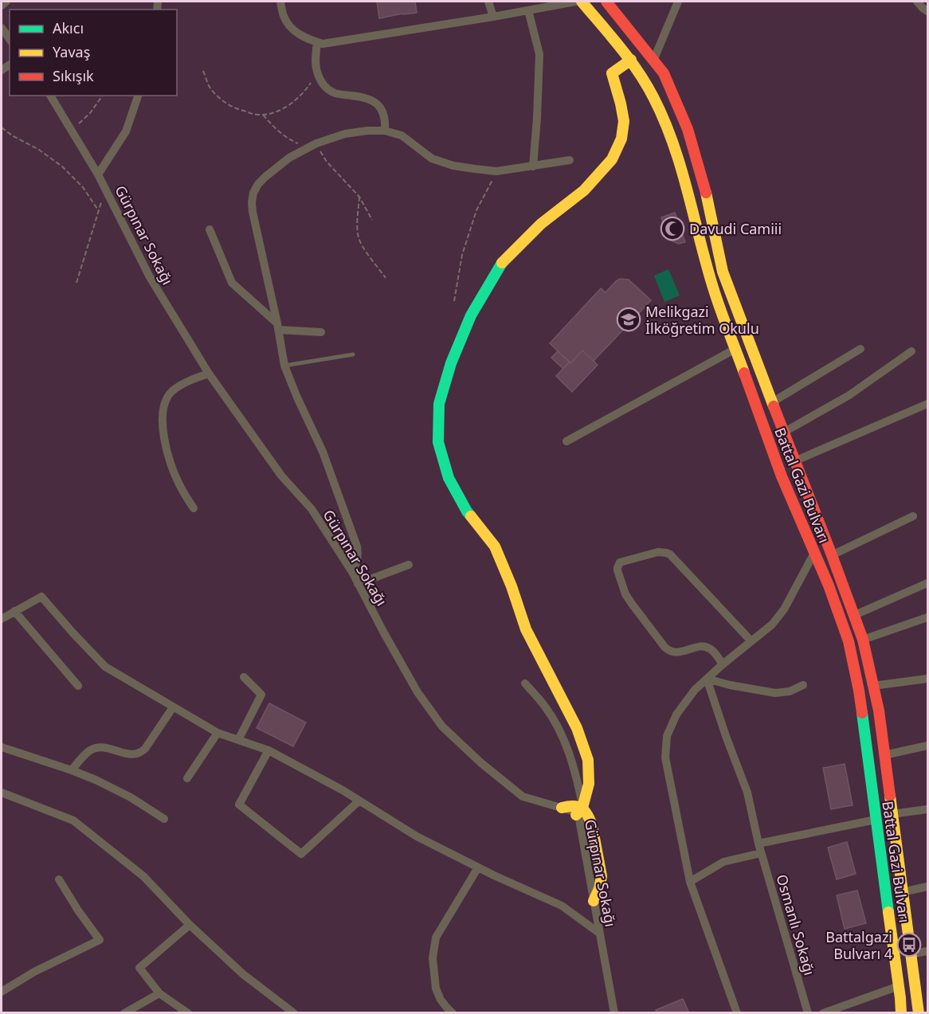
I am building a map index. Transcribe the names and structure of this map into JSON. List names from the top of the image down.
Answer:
{
  "streets": {
    "main road": ["Battal Gazi Bulvarı"],
    "street": ["Gürpınar Sokağı", "Osmanlı Sokağı"]
  },
  "places": {
    "mosque": ["Davudi Camiii"],
    "school or university": ["Melikgazi İlköğretim Okulu"],
    "bus stop": ["Battalgazi Bulvarı 4"]
  },
  "legend": ["Akıcı", "Yavaş", "Sıkışık"]
}
